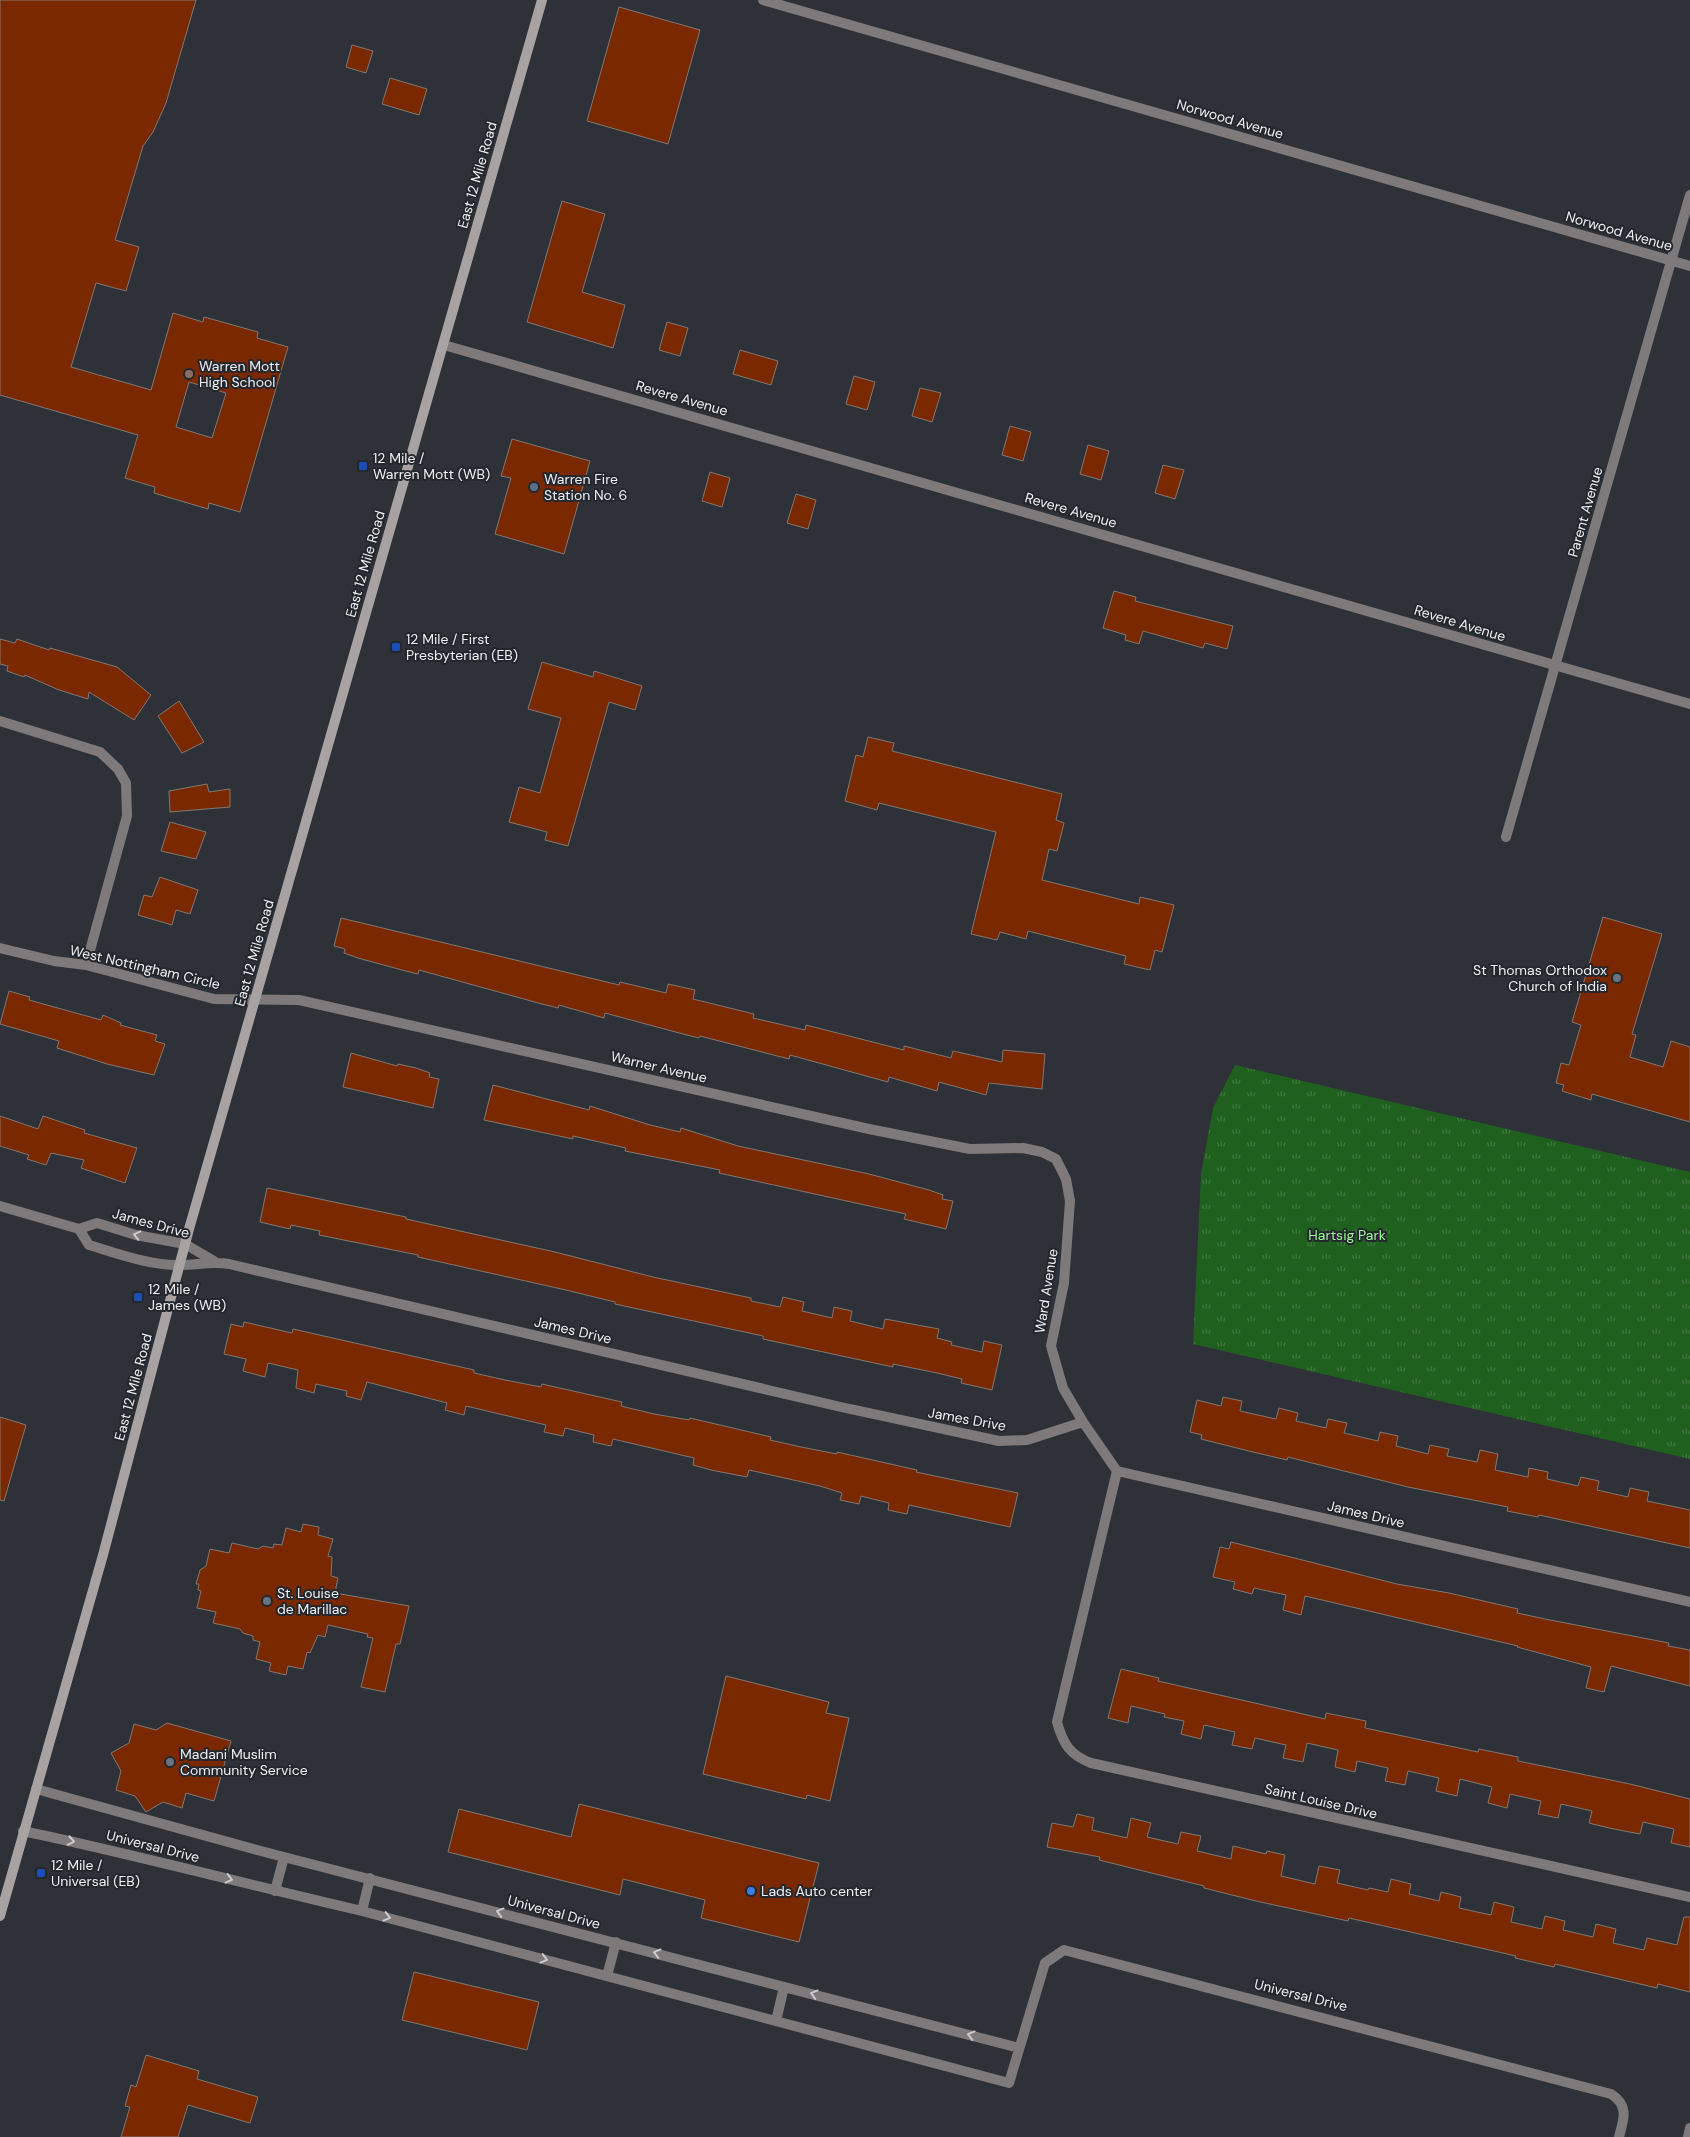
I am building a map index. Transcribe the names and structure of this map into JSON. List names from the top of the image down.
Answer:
{
  "streets": {
    "main road": ["East 12 Mile Road"],
    "street": [
      "Norwood Avenue",
      "Revere Avenue",
      "Parent Avenue",
      "West Nottingham Circle",
      "Warner Avenue",
      "James Drive",
      "Ward Avenue",
      "Saint Louise Drive",
      "Universal Drive"
    ]
  },
  "crossings": [
    ["Norwood Avenue", "Parent Avenue"],
    ["East 12 Mile Road", "Revere Avenue"],
    ["East 12 Mile Road", "West Nottingham Circle"],
    ["East 12 Mile Road", "Warner Avenue"],
    ["East 12 Mile Road", "James Drive"],
    ["East 12 Mile Road", "Universal Drive"],
    ["Revere Avenue", "Parent Avenue"],
    ["West Nottingham Circle", "Warner Avenue"],
    ["Warner Avenue", "Ward Avenue"],
    ["James Drive", "Ward Avenue"],
    ["James Drive", "Saint Louise Drive"]
  ],
  "parks": ["Hartsig Park"],
  "places": {
    "other": [
      "Warren Mott High School",
      "Warren Fire Station No. 6",
      "St Thomas Orthodox Church of India",
      "St. Louise de Marillac",
      "Madani Muslim Community Service",
      "Lads Auto center"
    ],
    "transit": [
      "12 Mile / Warren Mott (WB)",
      "12 Mile / First Presbyterian (EB)",
      "12 Mile / James (WB)",
      "12 Mile / Universal (EB)"
    ]
  }
}
